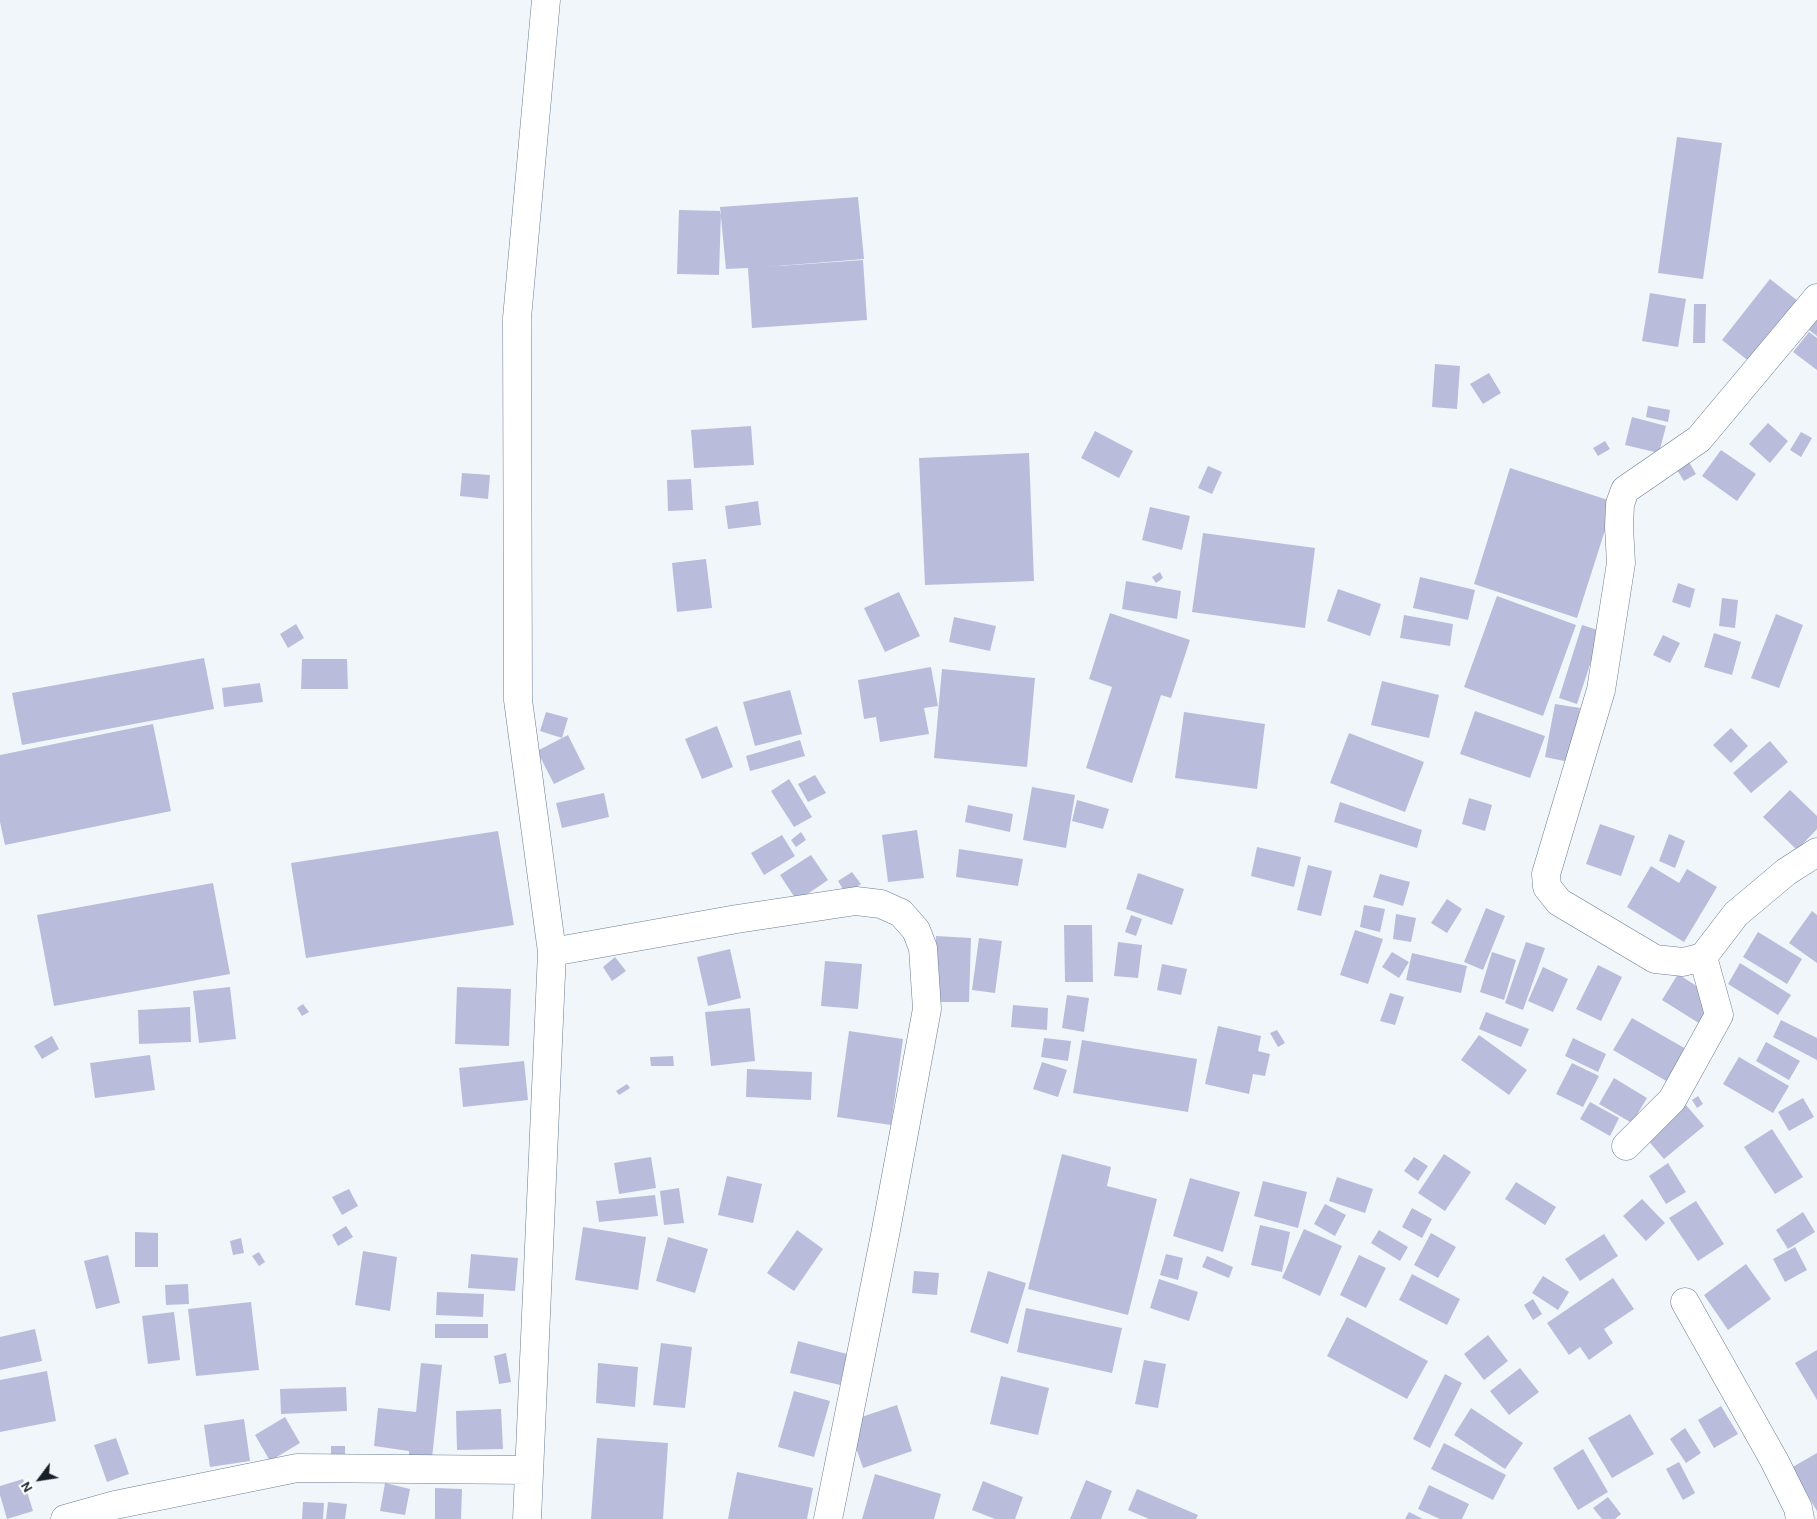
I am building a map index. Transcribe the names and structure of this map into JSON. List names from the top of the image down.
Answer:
{
  "north": "bottom left"
}
